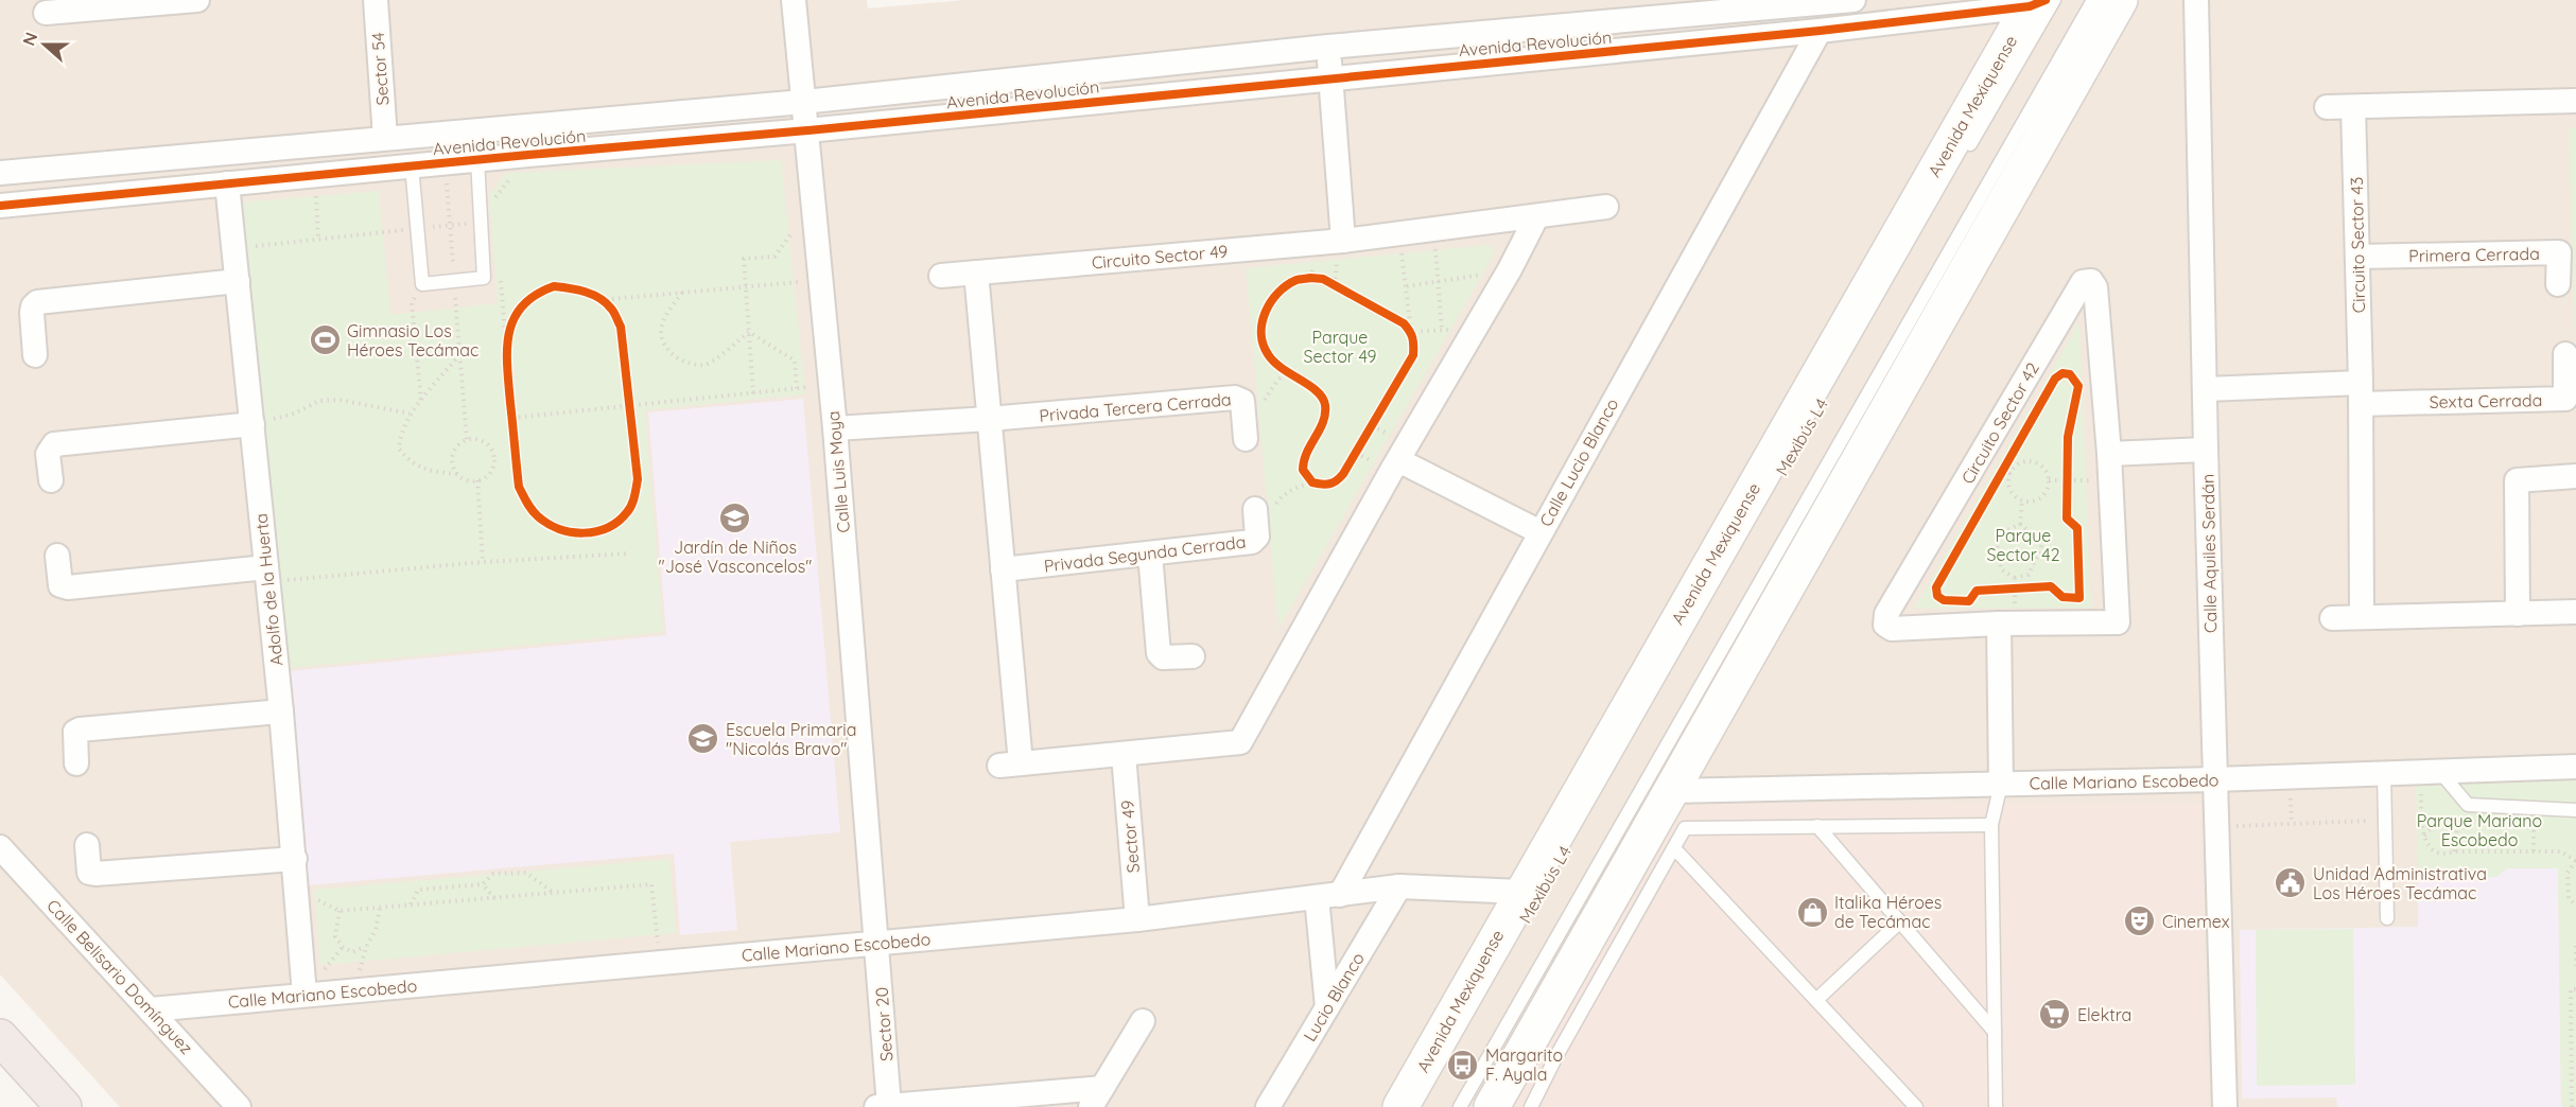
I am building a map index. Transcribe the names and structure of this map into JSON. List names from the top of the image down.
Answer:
{
  "streets": {
    "main road": ["Avenida Mexiquense"],
    "street": [
      "Avenida Revolución",
      "Sector 54",
      "Circuito Sector 43",
      "Primera Cerrada",
      "Circuito Sector 49",
      "Sexta Cerrada",
      "Privada Tercera Cerrada",
      "Circuito Sector 42",
      "Calle Lucio Blanco",
      "Calle Luis Moya",
      "Privada Segunda Cerrada",
      "Calle Aquiles Serdán",
      "Adolfo de la Huerta",
      "Calle Mariano Escobedo",
      "Sector 49",
      "Calle Belisario Domínguez",
      "Lucio Blanco",
      "Sector 20"
    ],
    "lane": ["Mexibús L4"]
  },
  "crossings": [
    ["Avenida Revolución", "Sector 54"],
    ["Avenida Revolución", "Avenida Mexiquense"],
    ["Avenida Revolución", "Calle Lucio Blanco"],
    ["Avenida Revolución", "Calle Luis Moya"],
    ["Avenida Revolución", "Adolfo de la Huerta"],
    ["Avenida Mexiquense", "Calle Mariano Escobedo"],
    ["Circuito Sector 43", "Primera Cerrada"],
    ["Circuito Sector 43", "Sexta Cerrada"],
    ["Calle Lucio Blanco", "Calle Mariano Escobedo"],
    ["Calle Luis Moya", "Calle Mariano Escobedo"],
    ["Calle Luis Moya", "Sector 20"],
    ["Calle Aquiles Serdán", "Calle Mariano Escobedo"],
    ["Adolfo de la Huerta", "Calle Mariano Escobedo"],
    ["Calle Mariano Escobedo", "Sector 49"],
    ["Calle Mariano Escobedo", "Calle Belisario Domínguez"],
    ["Calle Mariano Escobedo", "Lucio Blanco"],
    ["Calle Mariano Escobedo", "Sector 20"]
  ],
  "parks": ["Parque Sector 49", "Parque Sector 42", "Parque Mariano Escobedo"],
  "places": {
    "sports": ["Gimnasio Los Héroes Tecámac"],
    "school or university": ["Jardín de Niños \"José Vasconcelos\"", "Escuela Primaria \"Nicolás Bravo\""],
    "public building": ["Unidad Administrativa Los Héroes Tecámac"],
    "shop": ["Italika Héroes de Tecámac"],
    "theatre": ["Cinemex"],
    "supermarket": ["Elektra"],
    "bus stop": ["Margarito F. Ayala"]
  },
  "north": "left"
}
